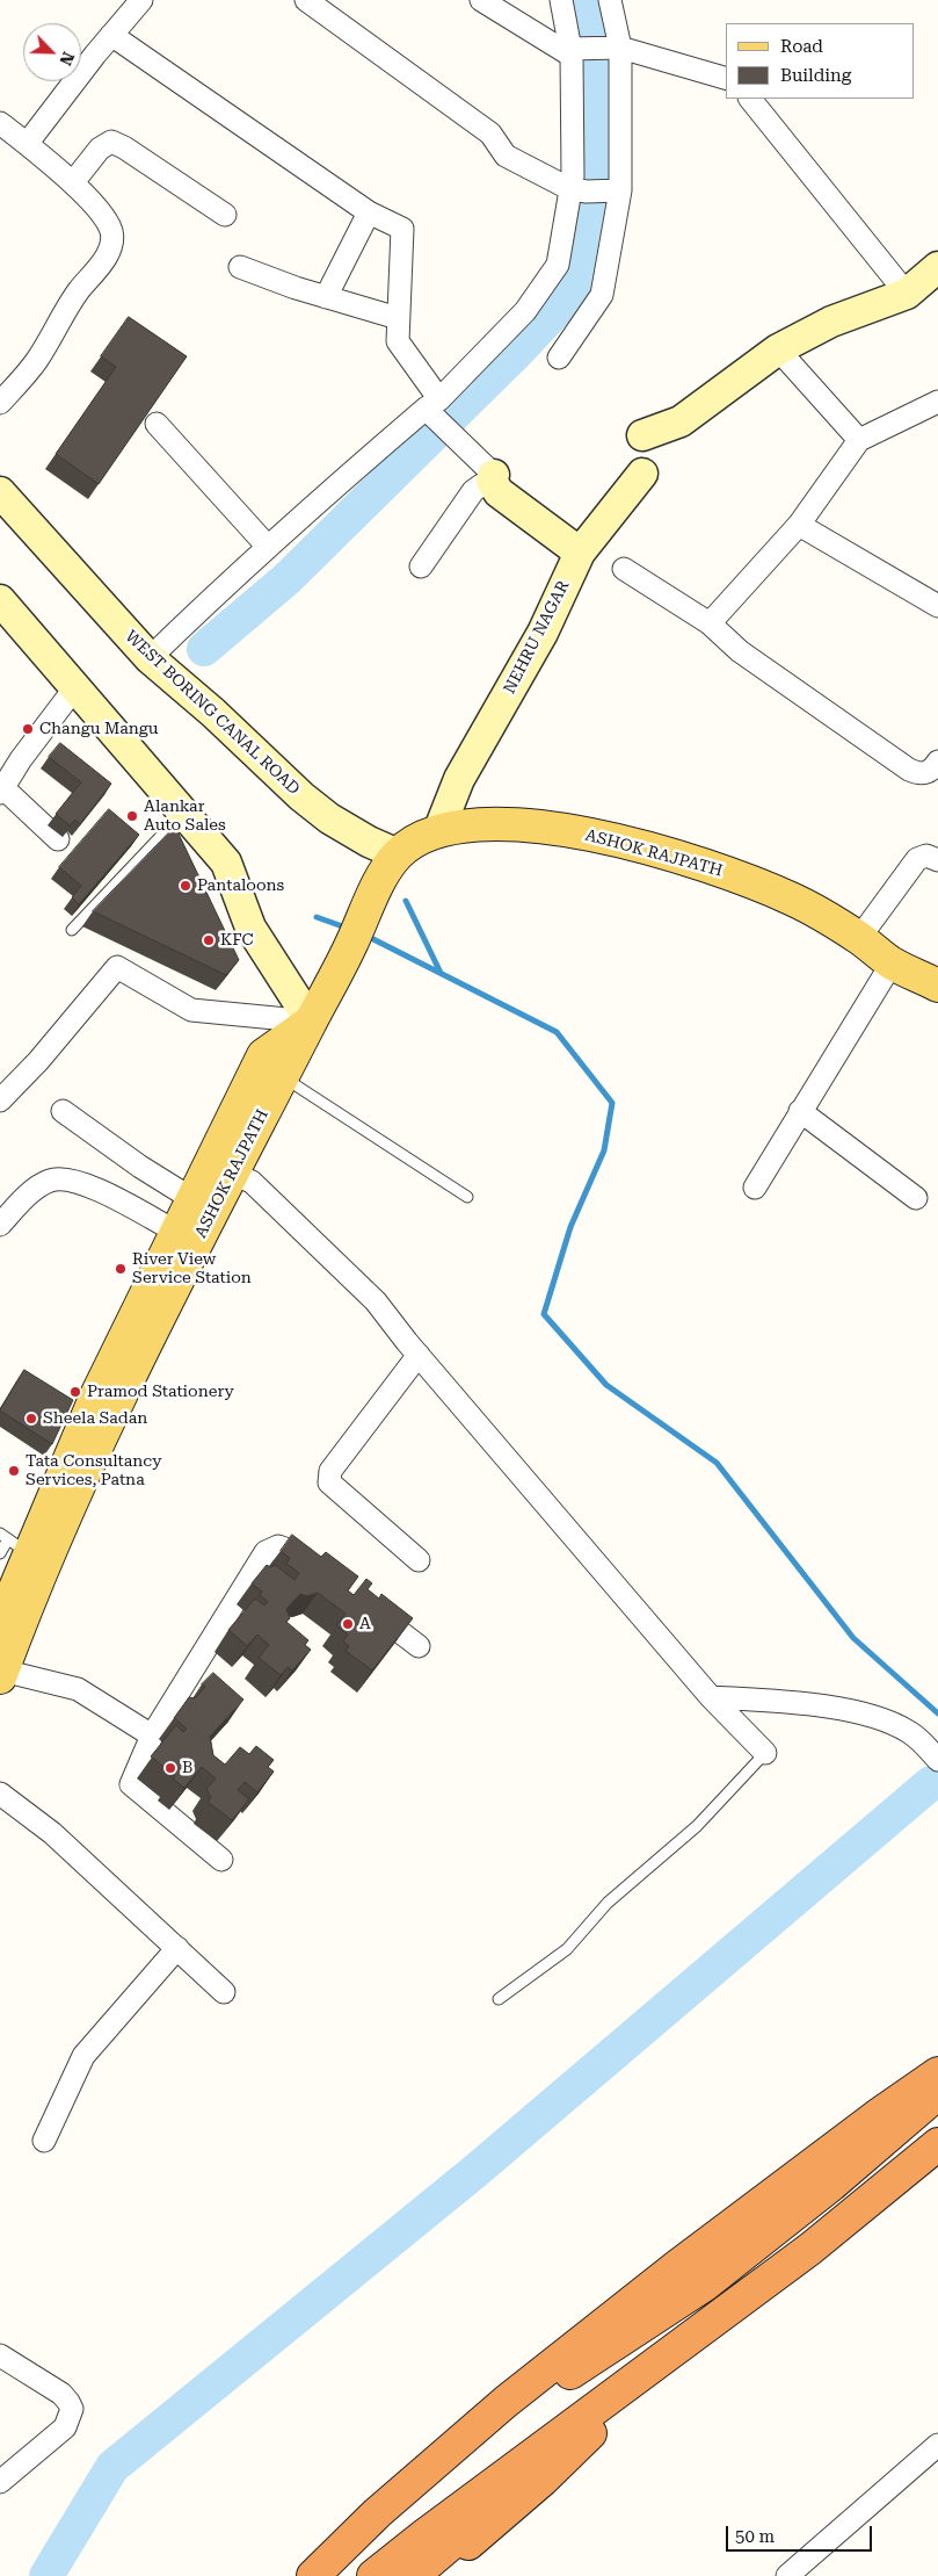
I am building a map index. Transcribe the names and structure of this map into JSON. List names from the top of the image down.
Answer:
{
  "streets": {
    "main road": ["NEHRU NAGAR", "WEST BORING CANAL ROAD", "ASHOK RAJPATH"]
  },
  "crossings": [
    ["NEHRU NAGAR", "ASHOK RAJPATH"],
    ["WEST BORING CANAL ROAD", "ASHOK RAJPATH"]
  ],
  "places": [
    "Changu Mangu",
    "Alankar Auto Sales",
    "Pantaloons",
    "KFC",
    "River View Service Station",
    "Pramod Stationery",
    "Sheela Sadan",
    "Tata Consultancy Services, Patna",
    "A",
    "B"
  ],
  "legend": ["Road", "Building"],
  "scale_bar": "50 m",
  "north": "bottom right"
}
